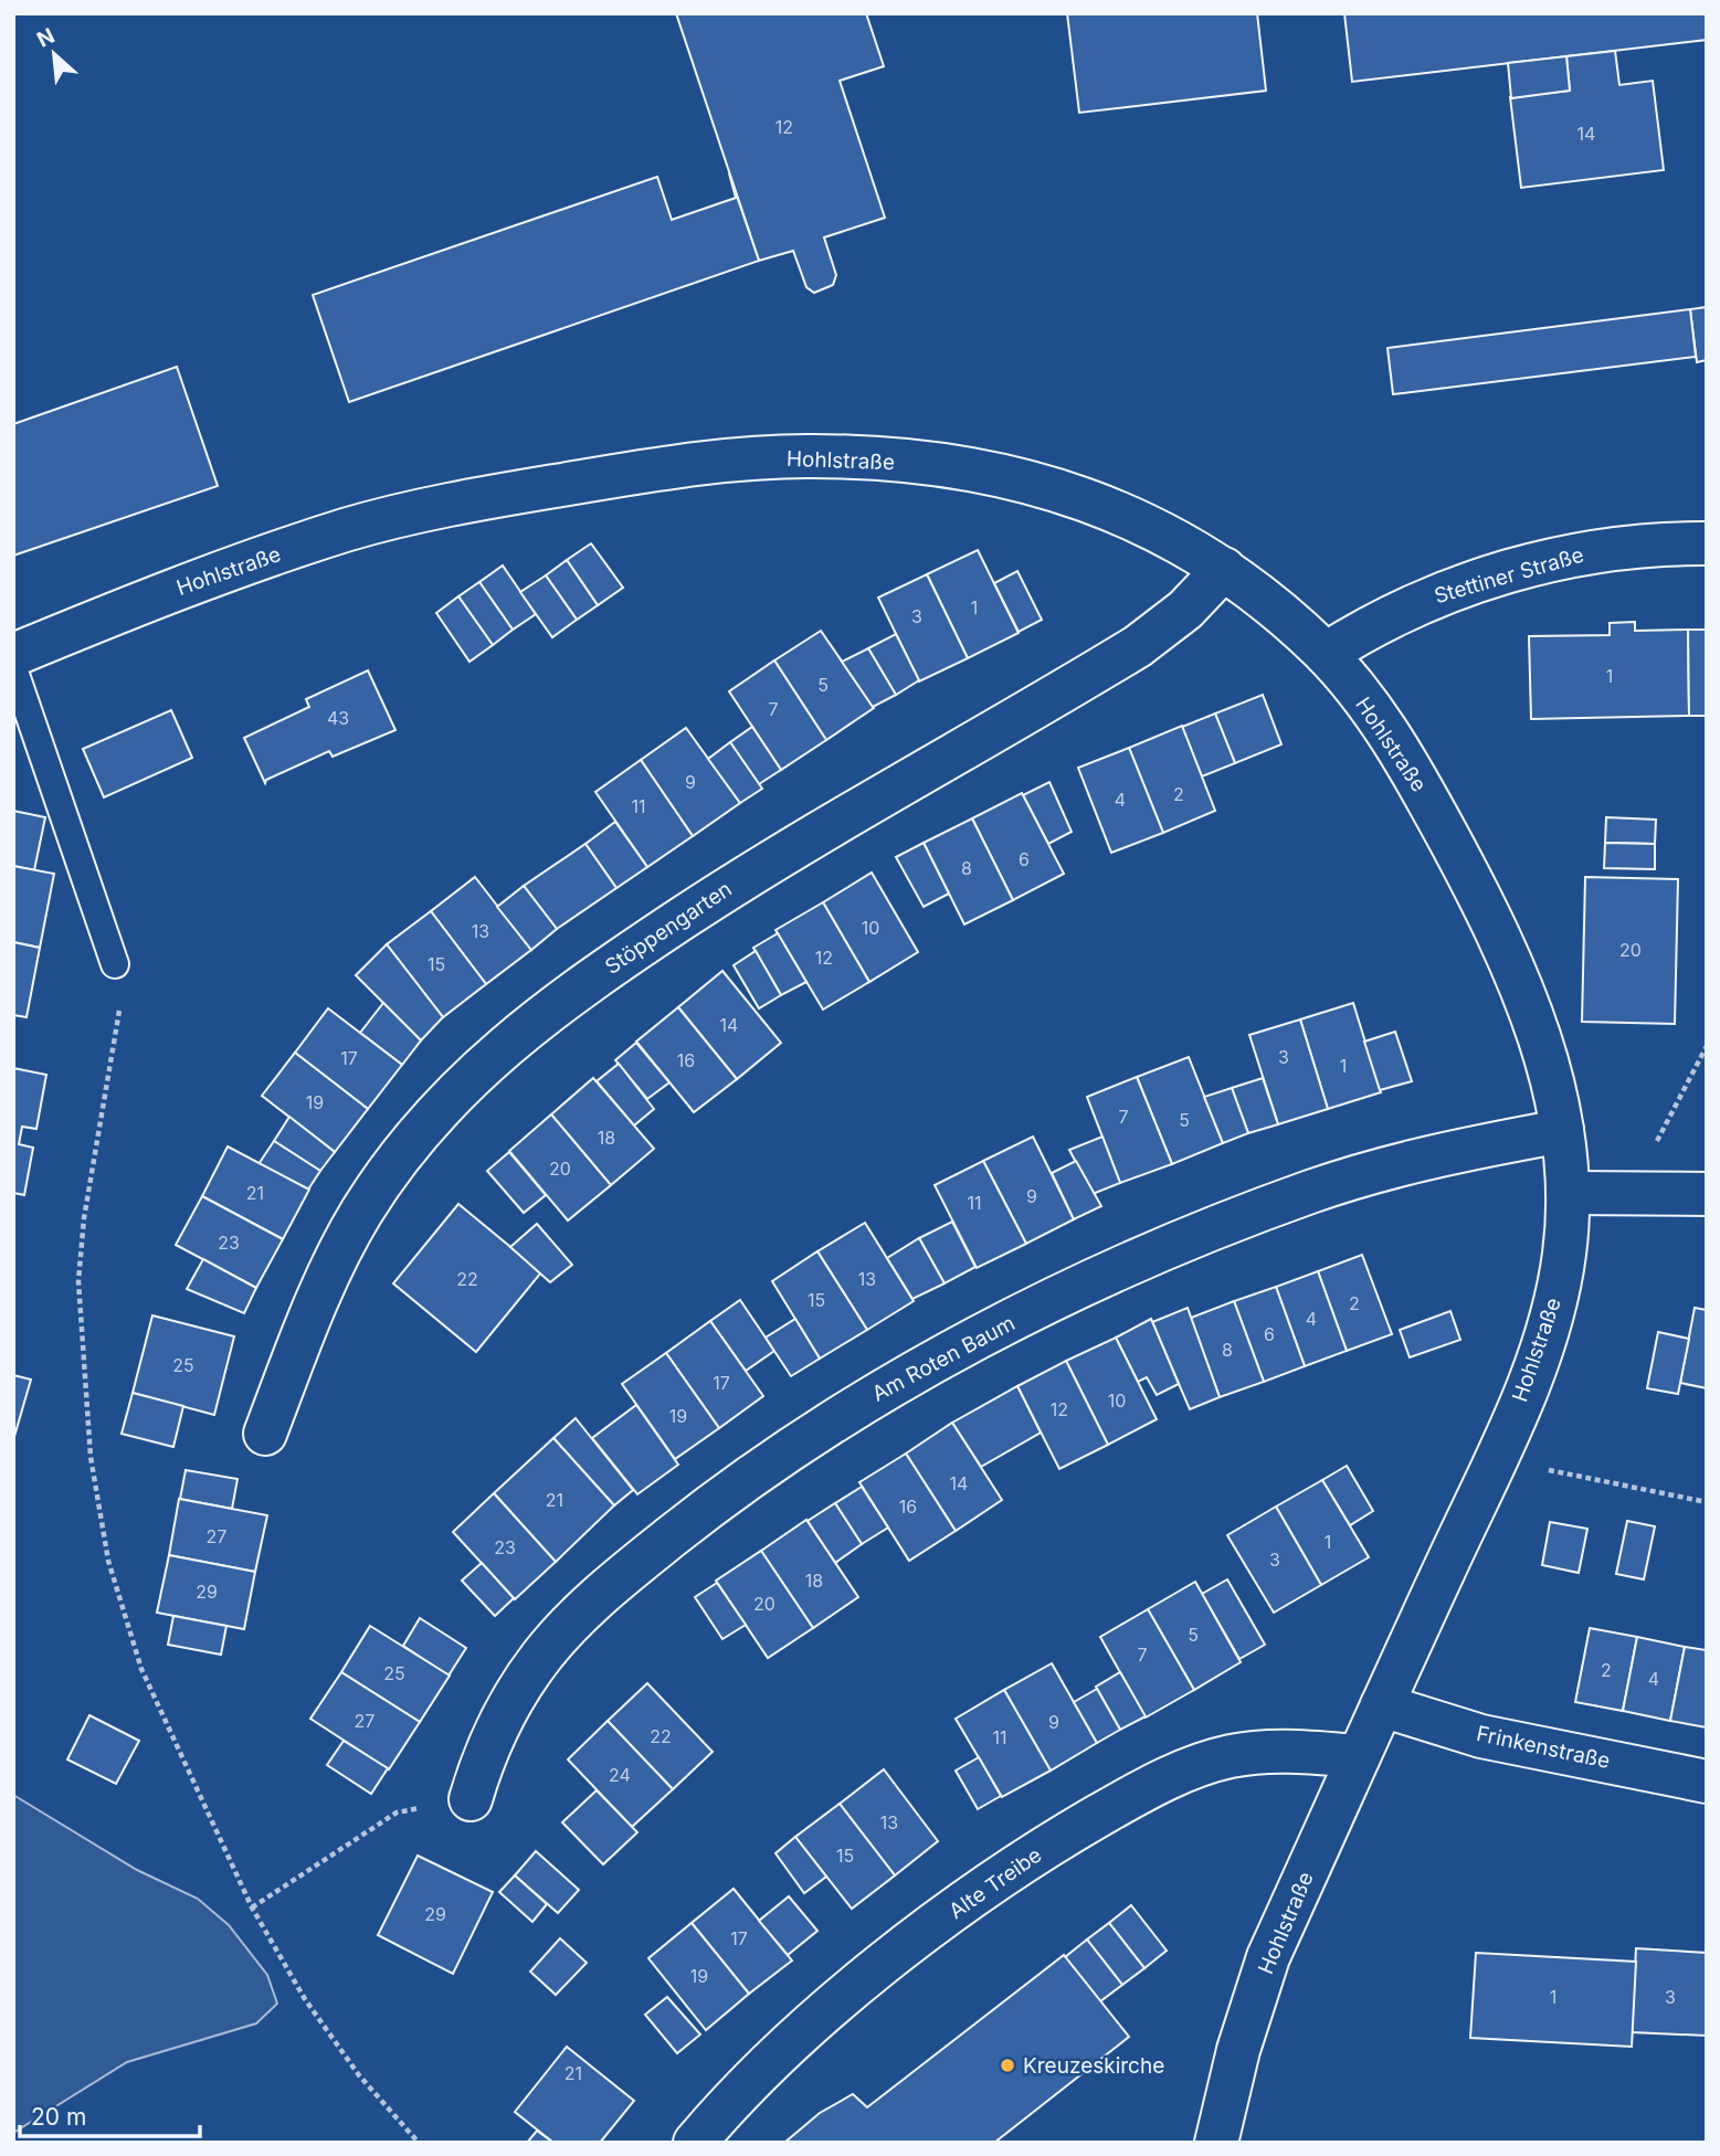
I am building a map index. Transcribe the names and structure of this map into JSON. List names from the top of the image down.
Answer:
{
  "streets": {
    "street": [
      "Hohlstraße",
      "Stettiner Straße",
      "Stöppengarten",
      "Am Roten Baum",
      "Frinkenstraße",
      "Alte Treibe"
    ]
  },
  "crossings": [
    ["Hohlstraße", "Stettiner Straße"],
    ["Hohlstraße", "Stöppengarten"],
    ["Hohlstraße", "Am Roten Baum"],
    ["Hohlstraße", "Frinkenstraße"],
    ["Hohlstraße", "Alte Treibe"]
  ],
  "places": ["Kreuzeskirche"],
  "house_numbers": [
    "12",
    "14",
    "1",
    "3",
    "1",
    "5",
    "7",
    "43",
    "9",
    "2",
    "4",
    "11",
    "6",
    "8",
    "10",
    "13",
    "20",
    "12",
    "15",
    "14",
    "3",
    "17",
    "16",
    "1",
    "19",
    "7",
    "5",
    "18",
    "20",
    "21",
    "9",
    "11",
    "23",
    "22",
    "13",
    "15",
    "2",
    "4",
    "6",
    "8",
    "25",
    "17",
    "10",
    "12",
    "19",
    "14",
    "21",
    "16",
    "27",
    "1",
    "23",
    "3",
    "18",
    "29",
    "20",
    "5",
    "7",
    "2",
    "25",
    "4",
    "27",
    "9",
    "22",
    "11",
    "24",
    "13",
    "15",
    "29",
    "17",
    "19",
    "1",
    "3",
    "21"
  ],
  "scale_bar": "20 m",
  "north": "top left"
}
